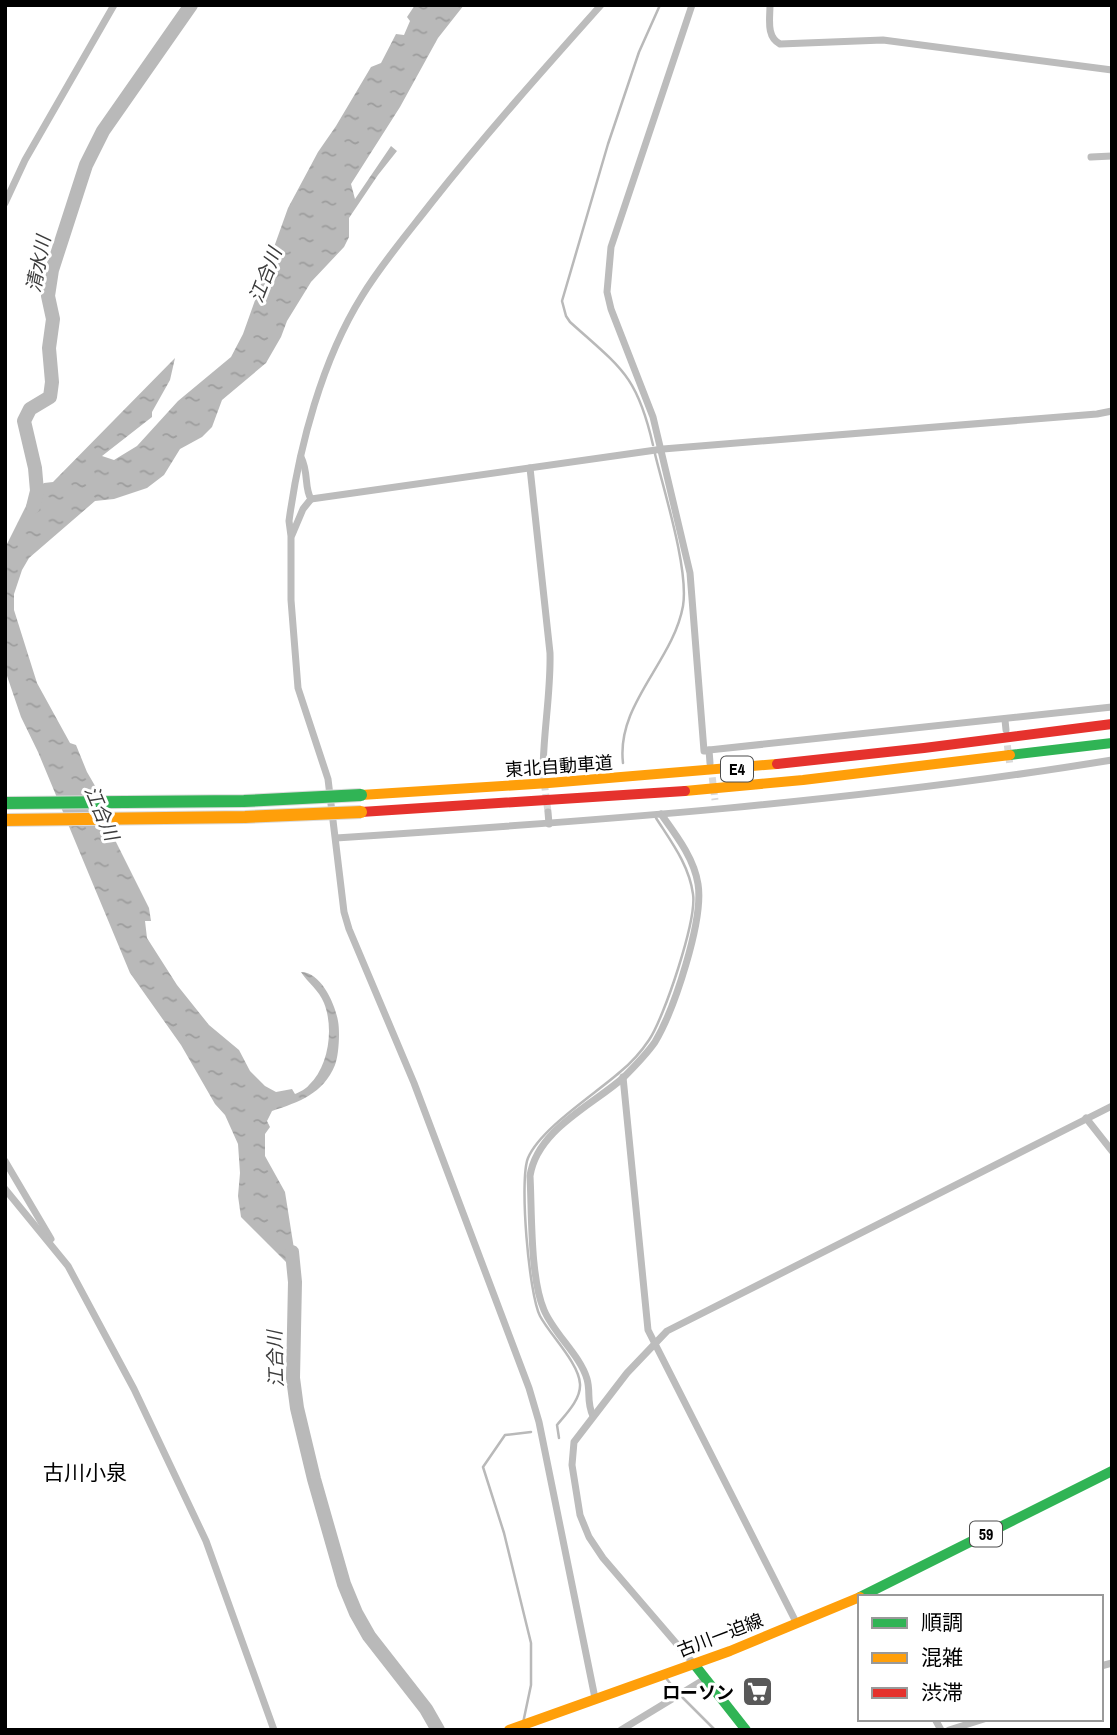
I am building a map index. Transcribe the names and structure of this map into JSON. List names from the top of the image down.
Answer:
{
  "streets": {
    "main road": [
      "東北自動車道",
      "E4",
      "59",
      "古川一迫線"
    ]
  },
  "crossings": [
    ["59", "古川一迫線"]
  ],
  "districts": ["古川小泉"],
  "water": ["清水川", "江合川"],
  "places": {
    "supermarket": ["ローソン"]
  },
  "legend": ["順調", "混雑", "渋滞"]
}
